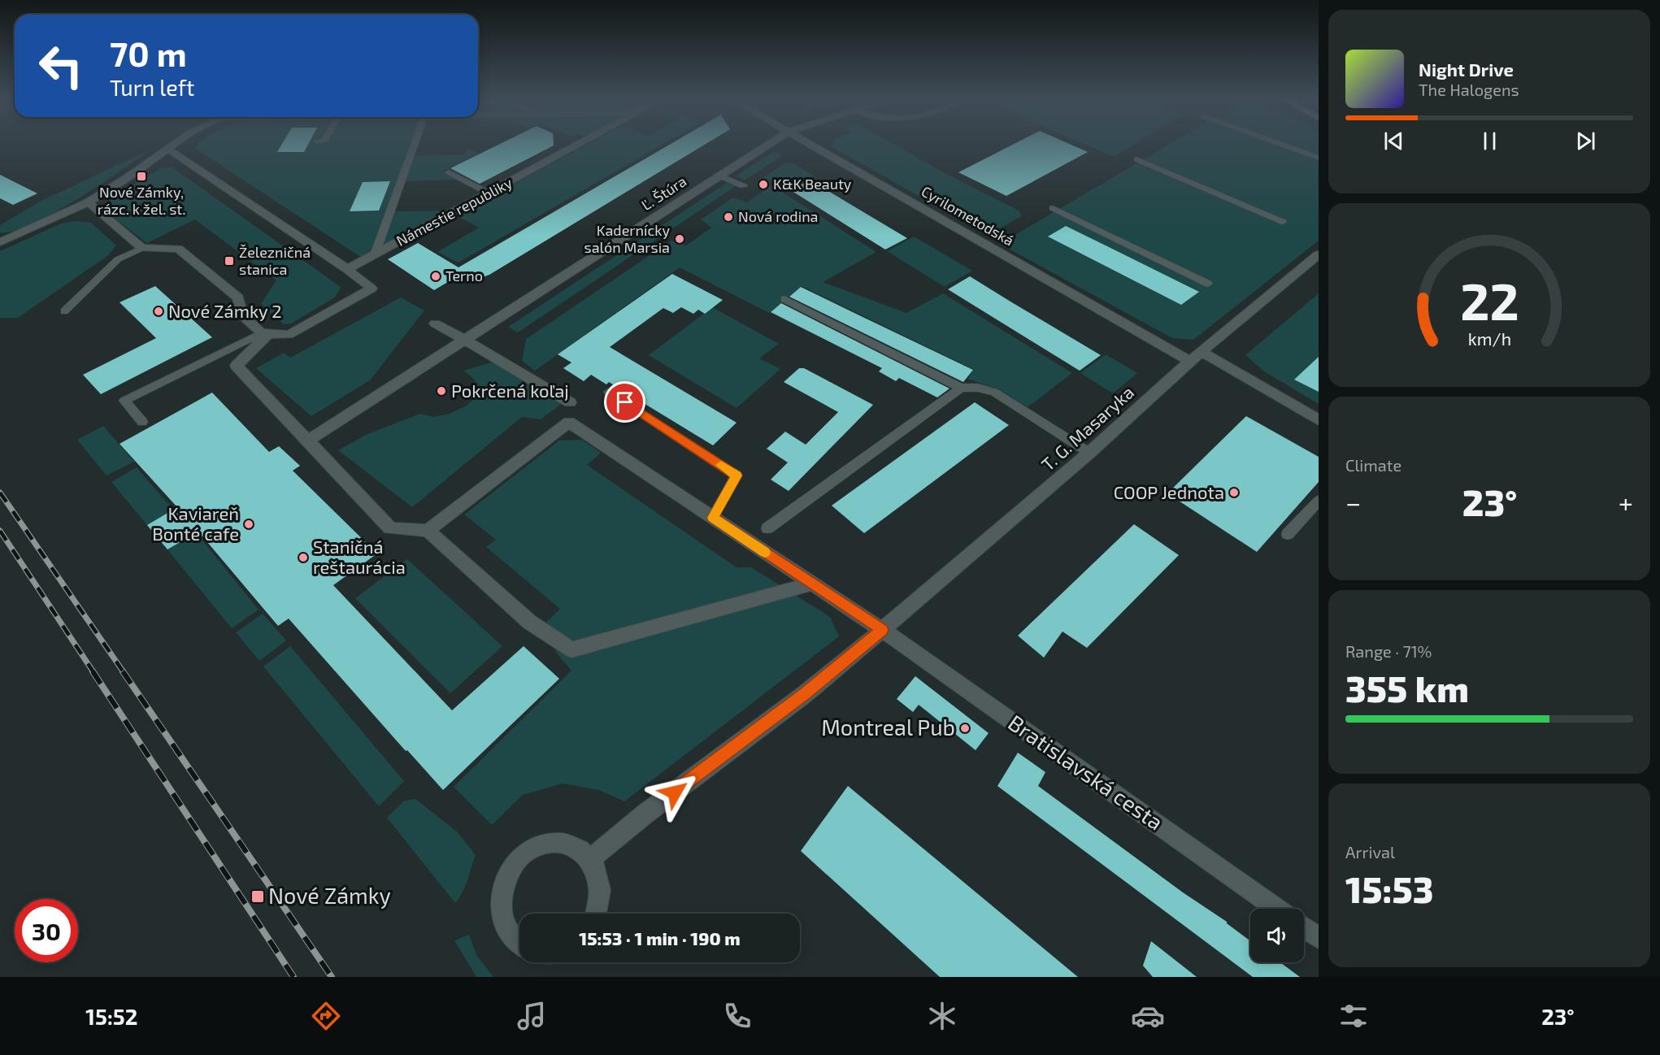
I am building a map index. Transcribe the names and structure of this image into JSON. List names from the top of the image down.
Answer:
{
  "streets": {
    "street": [
      "Ľ. Štúra",
      "Námestie republiky",
      "Cyrilometodská",
      "T. G. Masaryka",
      "Bratislavská cesta"
    ]
  },
  "crossings": [
    ["Cyrilometodská", "T. G. Masaryka"],
    ["T. G. Masaryka", "Bratislavská cesta"]
  ],
  "places": {
    "transit": ["Nové Zámky, rázc. k žel. st.", "Železničná stanica", "Nové Zámky"],
    "other": [
      "K&K Beauty",
      "Nová rodina",
      "Kadernícky salón Marsia",
      "Terno",
      "Nové Zámky 2",
      "Pokrčená koľaj",
      "COOP Jednota",
      "Kaviareň Bonté cafe",
      "Staničná reštaurácia",
      "Montreal Pub"
    ]
  },
  "page": {
    "turn": ["70 m", "Turn left"],
    "song": ["Night Drive", "The Halogens"],
    "tile": [
      "Climate",
      ["Range · 71%", "355 km"],
      ["Arrival", "15:53"]
    ],
    "heat": ["−", "23°", "+"],
    "limit": "30",
    "trip": "15:53 · 1 min · 190 m",
    "tabs": ["15:52", "23°"],
    "gauge": ["22", "km/h"]
  }
}
